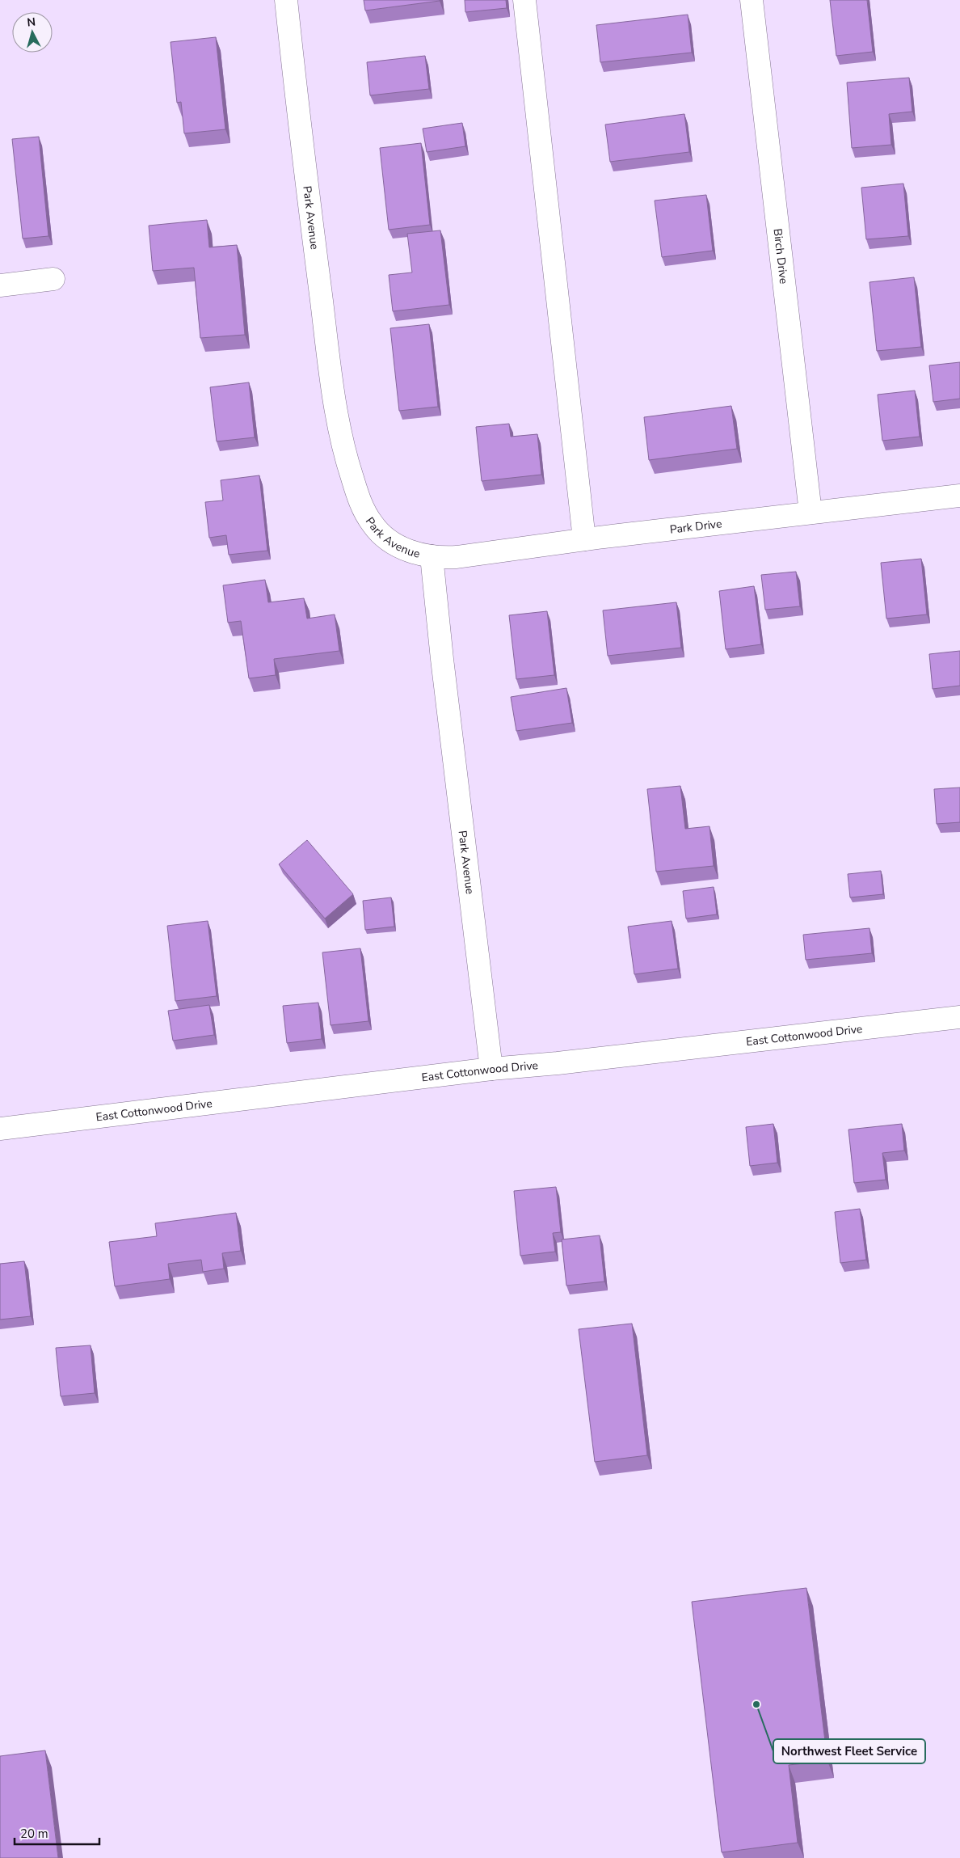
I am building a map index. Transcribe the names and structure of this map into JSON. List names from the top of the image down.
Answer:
{
  "streets": {
    "street": [
      "Park Avenue",
      "Birch Drive",
      "Park Drive",
      "East Cottonwood Drive"
    ]
  },
  "crossings": [
    ["Park Avenue", "Park Drive"],
    ["Park Avenue", "East Cottonwood Drive"],
    ["Birch Drive", "Park Drive"]
  ],
  "places": ["Northwest Fleet Service"],
  "scale_bar": "20 m",
  "north": "top"
}
